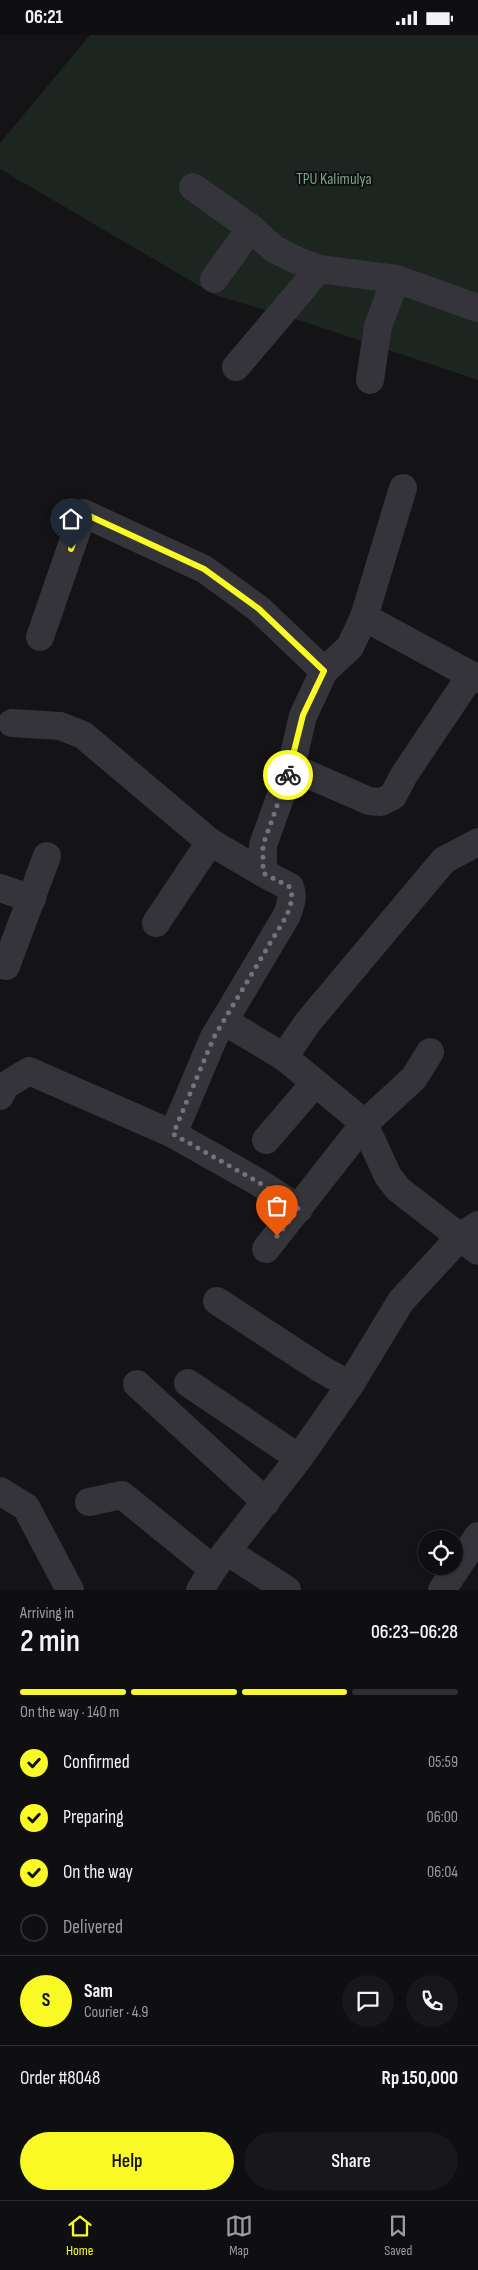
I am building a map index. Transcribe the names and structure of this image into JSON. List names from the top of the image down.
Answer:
{
  "parks": ["TPU Kalimulya"],
  "page": {
    "status": "06:21",
    "heading": ["2 min", "Arriving in", "06:23–06:28"],
    "panel": [
      "Sam",
      "Courier · 4.9",
      "Order #8048",
      "Rp 150,000"
    ],
    "bar": "On the way · 140 m",
    "list": [
      ["Confirmed", "05:59"],
      ["Preparing", "06:00"],
      ["On the way", "06:04"],
      "Delivered"
    ],
    "round": "S",
    "buttons": ["Help", "Share"],
    "tabs": ["Home", "Map", "Saved"]
  }
}
